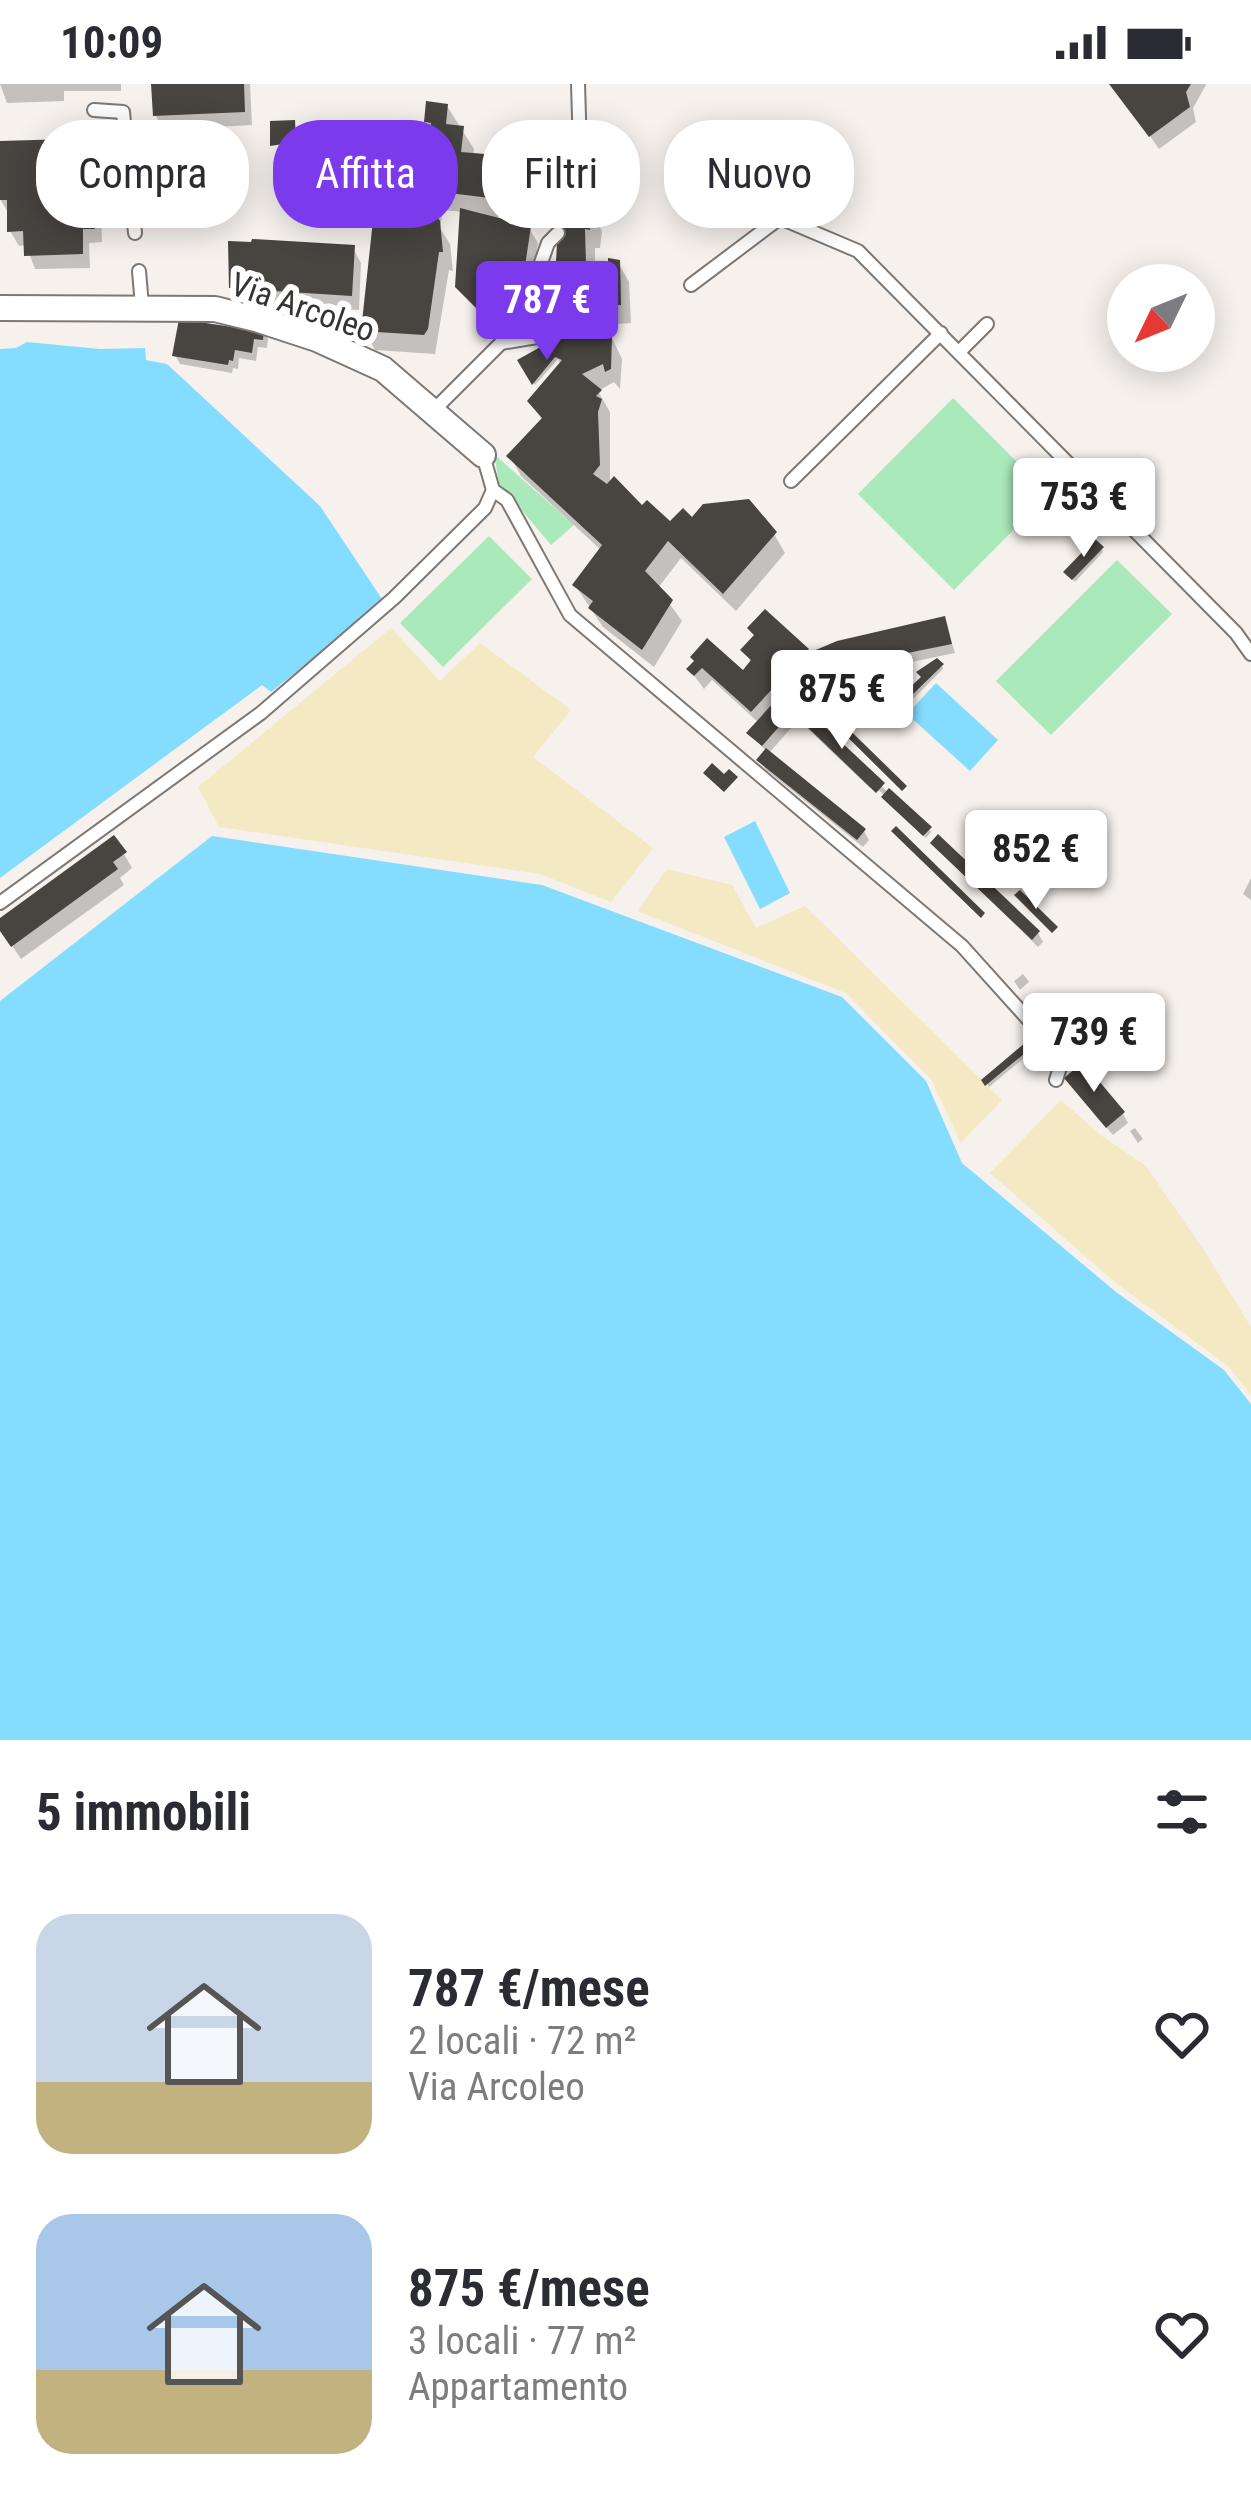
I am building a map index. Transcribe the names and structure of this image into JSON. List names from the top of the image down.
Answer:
{
  "streets": {
    "street": ["Via Arcoleo"]
  },
  "north": "bottom left",
  "page": {
    "status": "10:09",
    "chip": [
      "Compra",
      "Affitta",
      "Filtri",
      "Nuovo"
    ],
    "price": [
      "787 €",
      "753 €",
      "875 €",
      "852 €",
      "739 €"
    ],
    "heading": "5 immobili",
    "list": [
      {
        "name": "787 €/mese",
        "note": "2 locali · 72 m² · Via Arcoleo"
      },
      {
        "name": "875 €/mese",
        "note": "3 locali · 77 m² · Appartamento"
      }
    ]
  }
}
